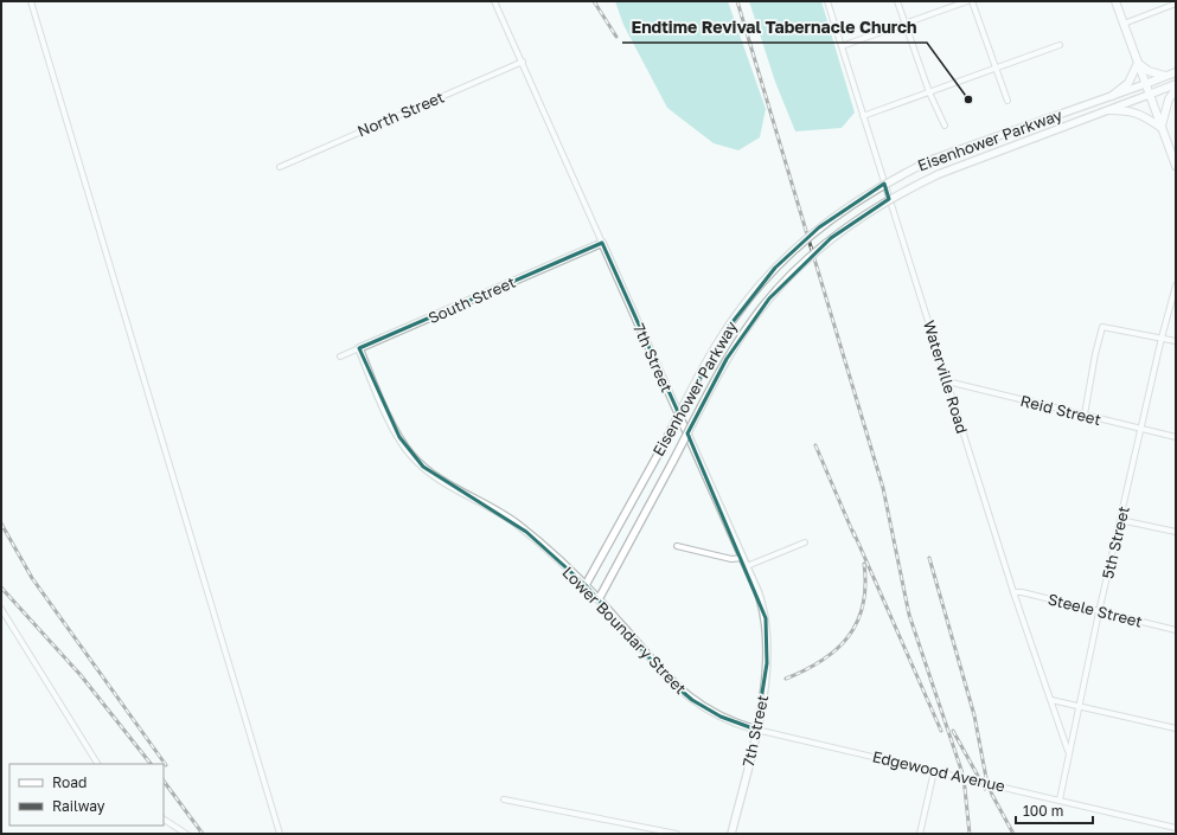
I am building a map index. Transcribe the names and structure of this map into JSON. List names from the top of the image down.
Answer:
{
  "streets": {
    "main road": ["Eisenhower Parkway"],
    "street": [
      "North Street",
      "South Street",
      "7th Street",
      "Waterville Road",
      "Reid Street",
      "5th Street",
      "Steele Street",
      "Lower Boundary Street",
      "Edgewood Avenue"
    ]
  },
  "crossings": [
    ["North Street", "7th Street"],
    ["Eisenhower Parkway", "Lower Boundary Street"],
    ["South Street", "7th Street"],
    ["South Street", "Lower Boundary Street"],
    ["7th Street", "Lower Boundary Street"],
    ["7th Street", "Edgewood Avenue"],
    ["Waterville Road", "Reid Street"],
    ["Waterville Road", "5th Street"],
    ["Waterville Road", "Steele Street"],
    ["Reid Street", "5th Street"],
    ["5th Street", "Steele Street"],
    ["5th Street", "Edgewood Avenue"],
    ["Lower Boundary Street", "Edgewood Avenue"]
  ],
  "places": ["Endtime Revival Tabernacle Church"],
  "legend": ["Road", "Railway"],
  "scale_bar": "100 m"
}
